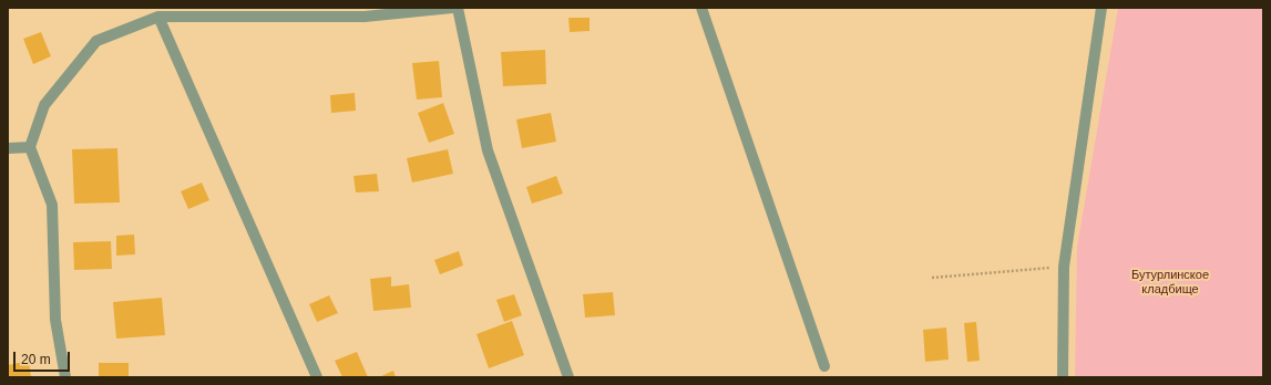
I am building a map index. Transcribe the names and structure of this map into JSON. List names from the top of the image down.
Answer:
{
  "parks": ["Бутурлинское кладбище"],
  "scale_bar": "20 m"
}
